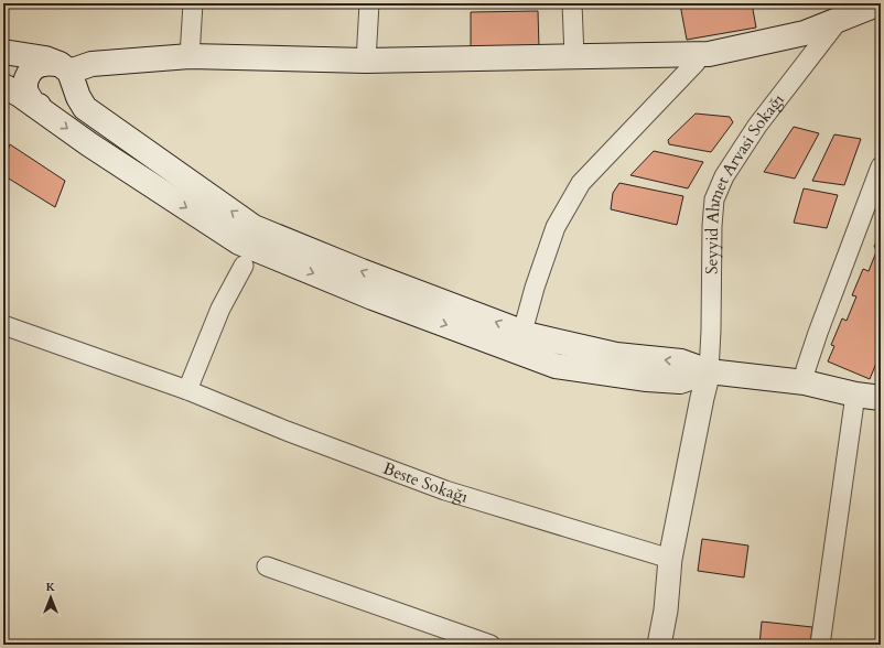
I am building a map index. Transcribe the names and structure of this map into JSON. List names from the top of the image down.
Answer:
{
  "streets": {
    "street": ["Seyyid Ahmet Arvasi Sokağı", "Beste Sokağı"]
  },
  "north": "top"
}
